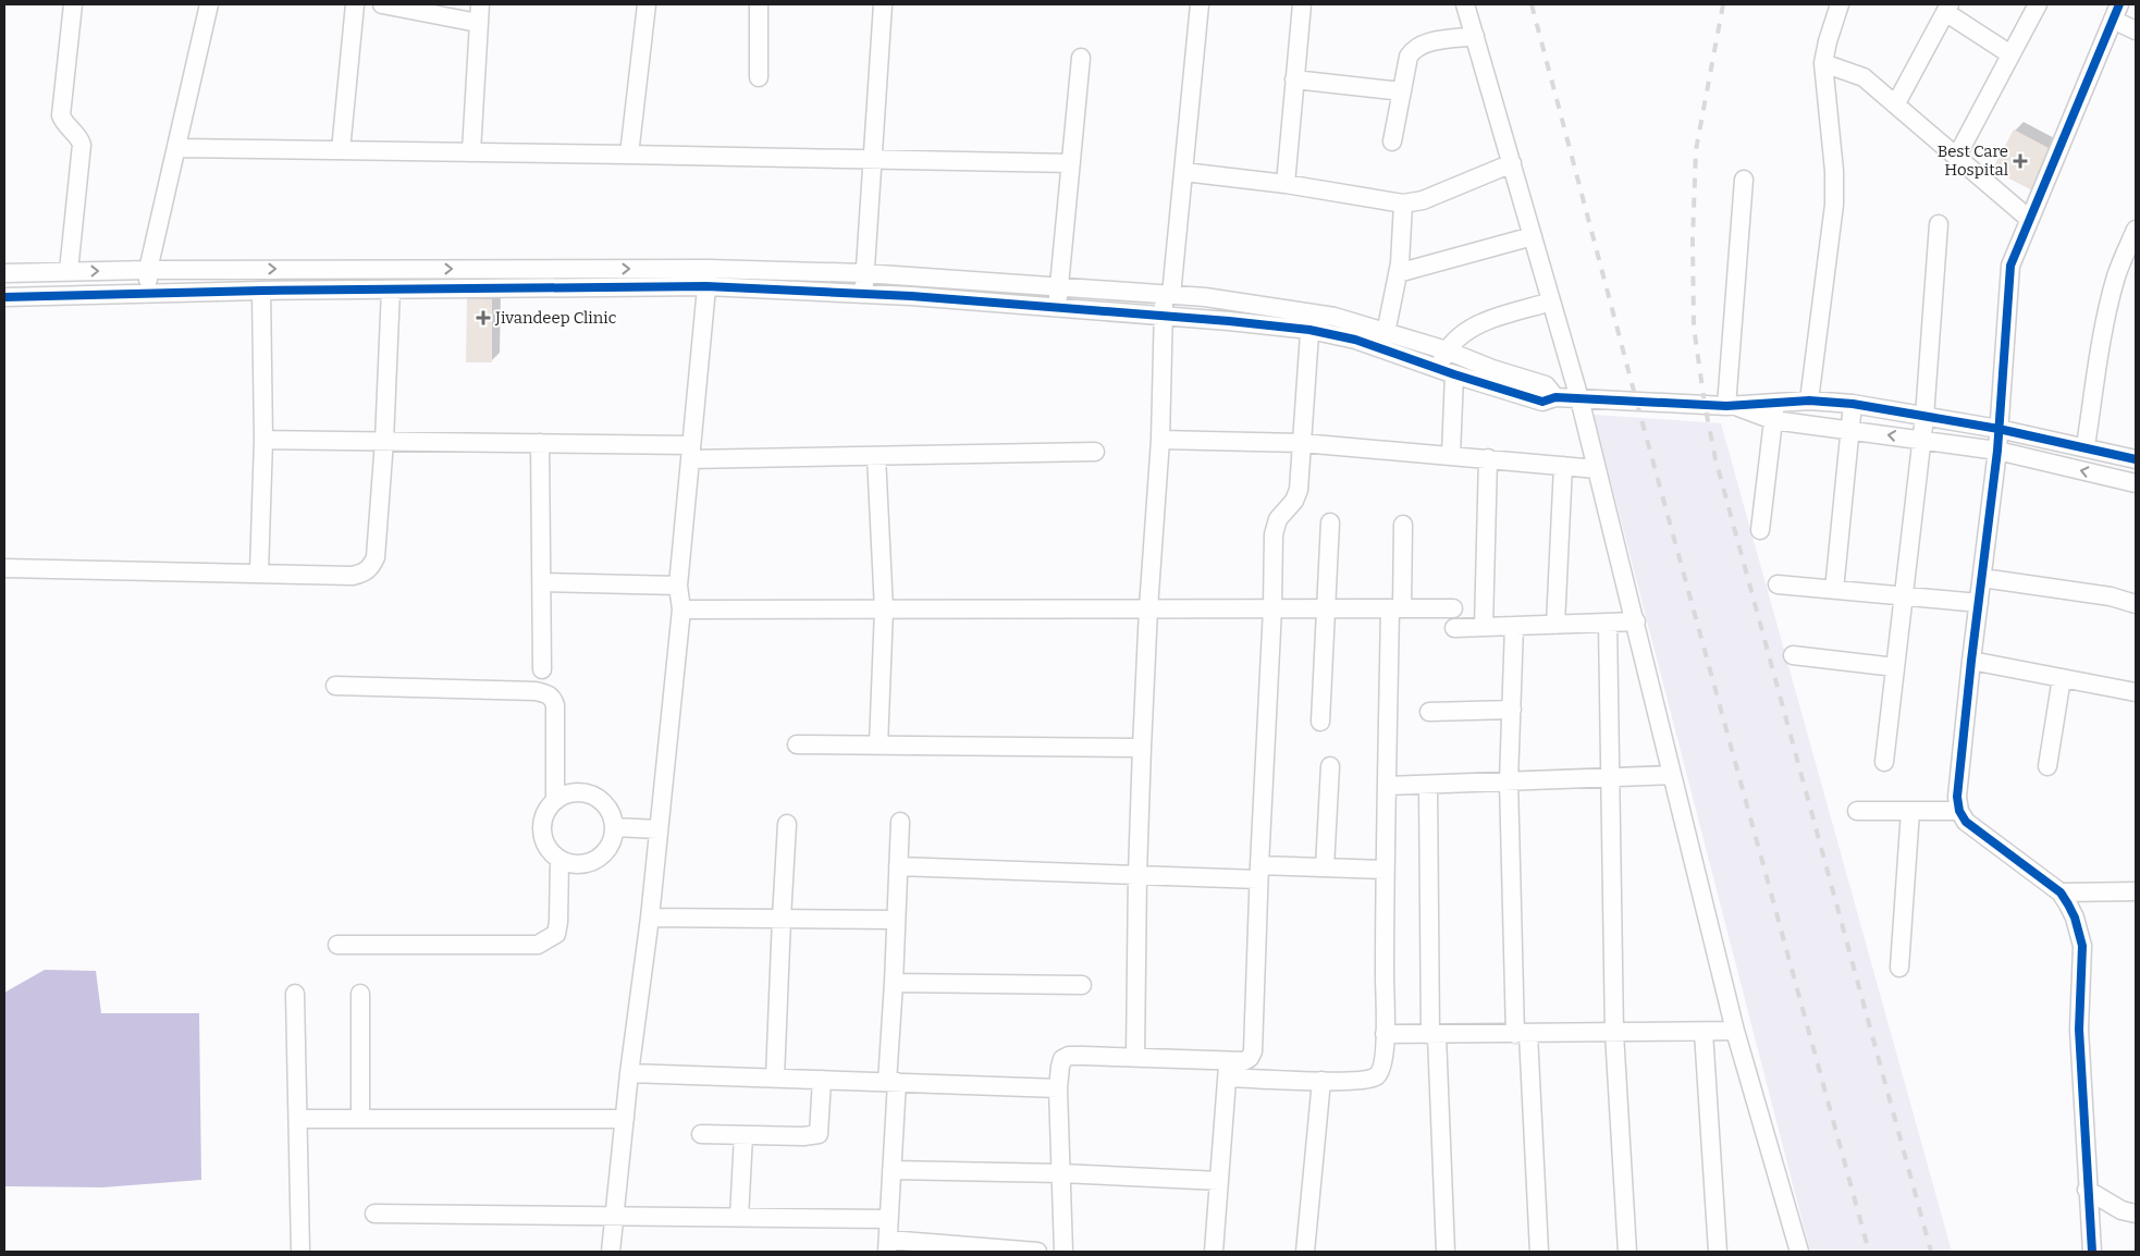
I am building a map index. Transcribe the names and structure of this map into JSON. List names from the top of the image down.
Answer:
{
  "places": {
    "health": ["Best Care Hospital", "Jivandeep Clinic"]
  }
}
